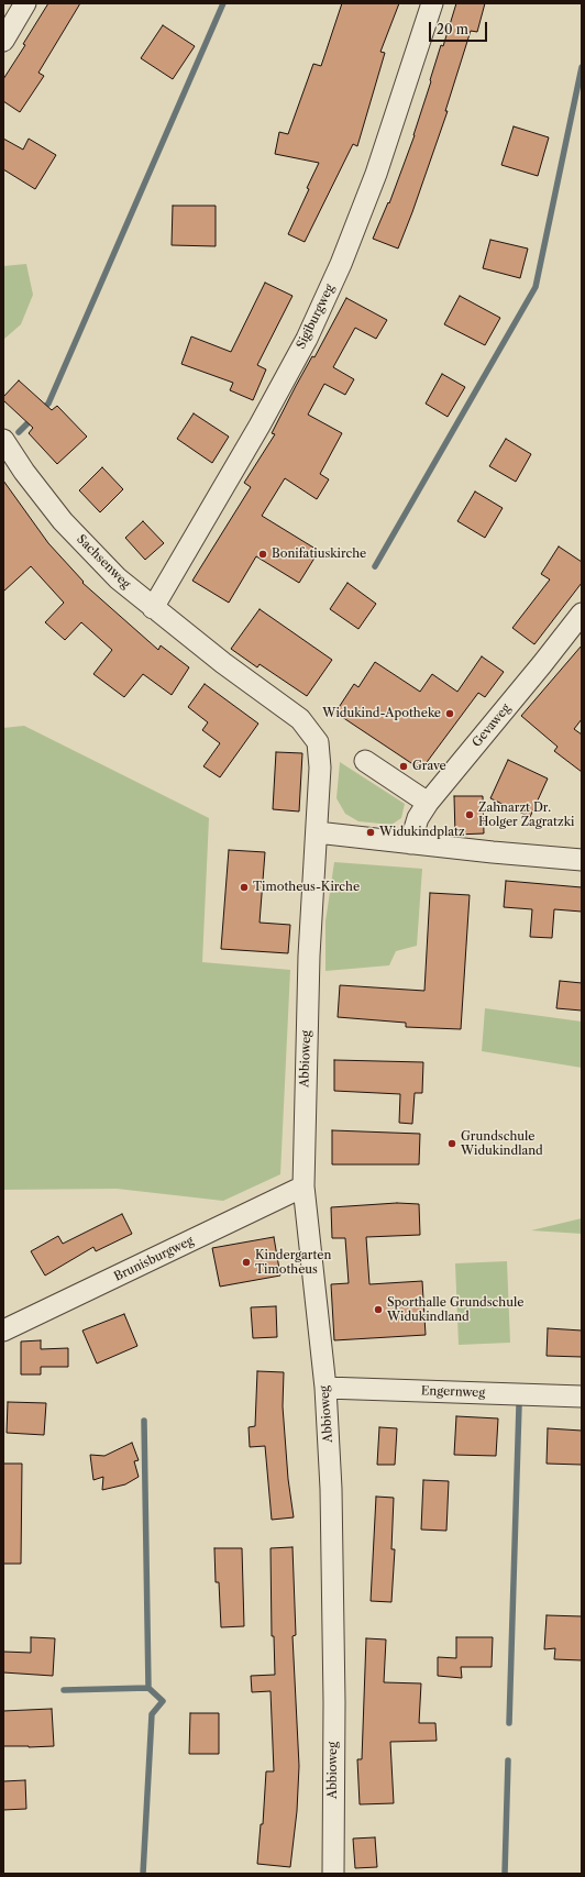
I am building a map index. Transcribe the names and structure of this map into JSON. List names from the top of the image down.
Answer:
{
  "streets": {
    "street": [
      "Sigiburgweg",
      "Sachsenweg",
      "Gevaweg",
      "Abbioweg",
      "Brunisburgweg",
      "Engernweg"
    ]
  },
  "crossings": [
    ["Sigiburgweg", "Sachsenweg"],
    ["Sachsenweg", "Abbioweg"],
    ["Abbioweg", "Brunisburgweg"],
    ["Abbioweg", "Engernweg"]
  ],
  "places": [
    "Bonifatiuskirche",
    "Widukind-Apotheke",
    "Grave",
    "Zahnarzt Dr. Holger Zagratzki",
    "Widukindplatz",
    "Timotheus-Kirche",
    "Grundschule Widukindland",
    "Kindergarten Timotheus",
    "Sporthalle Grundschule Widukindland"
  ],
  "scale_bar": "20 m"
}
